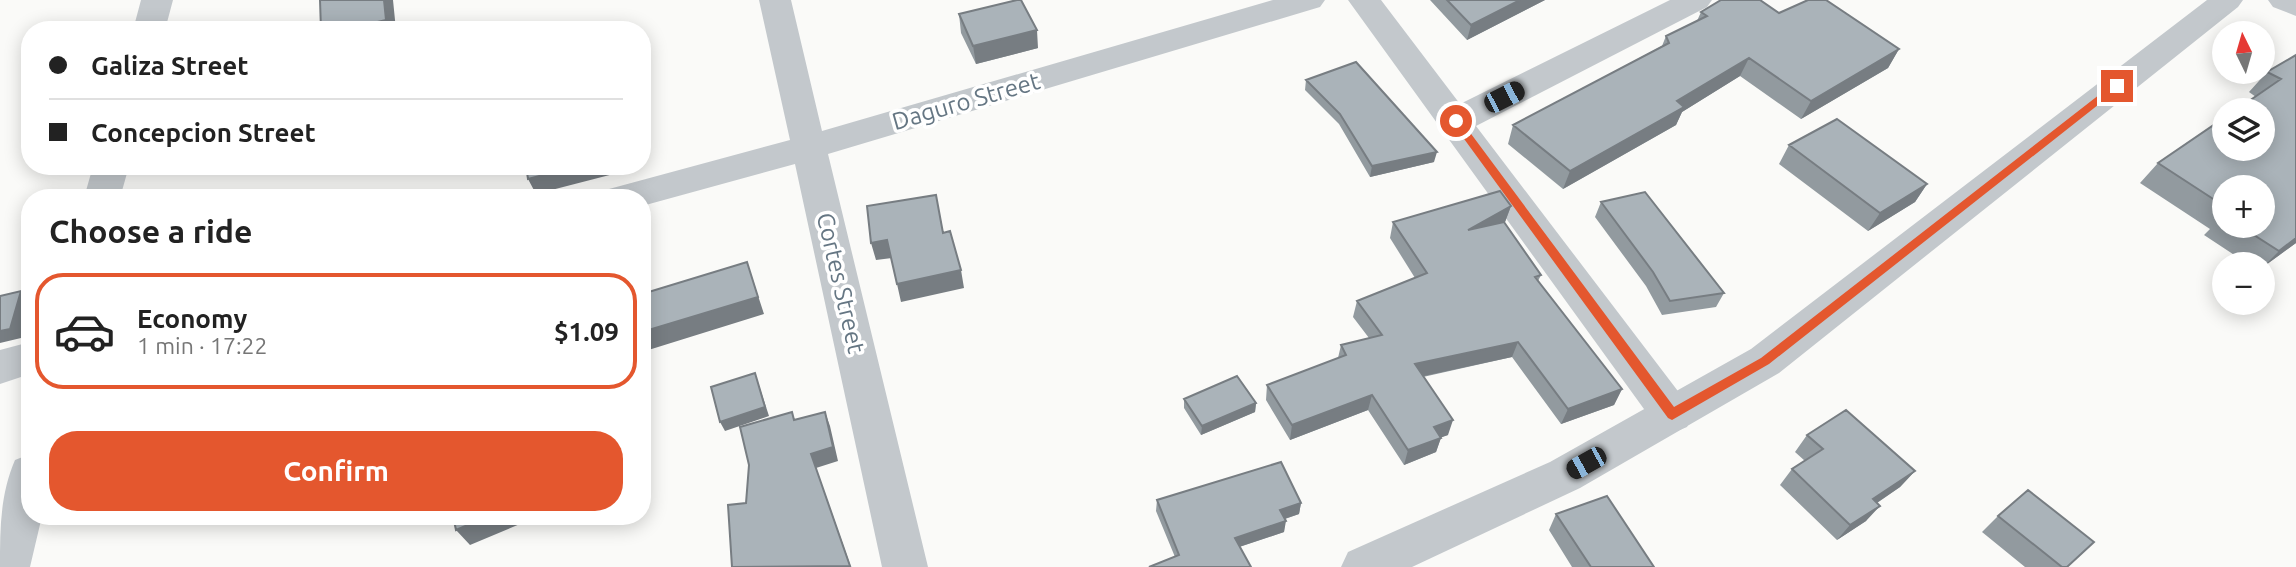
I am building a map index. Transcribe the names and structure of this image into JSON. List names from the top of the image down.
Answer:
{
  "streets": {
    "street": ["Daguro Street", "Cortes Street"]
  },
  "crossings": [
    ["Daguro Street", "Cortes Street"]
  ],
  "north": "top",
  "page": {
    "map_buttons": ["+", "−"],
    "banner": ["Galiza Street", "Concepcion Street"],
    "heading": "Choose a ride",
    "list": [
      {
        "name": "Economy",
        "note": "1 min · 17:22",
        "value": "$1.09"
      }
    ],
    "buttons": "Confirm"
  }
}
